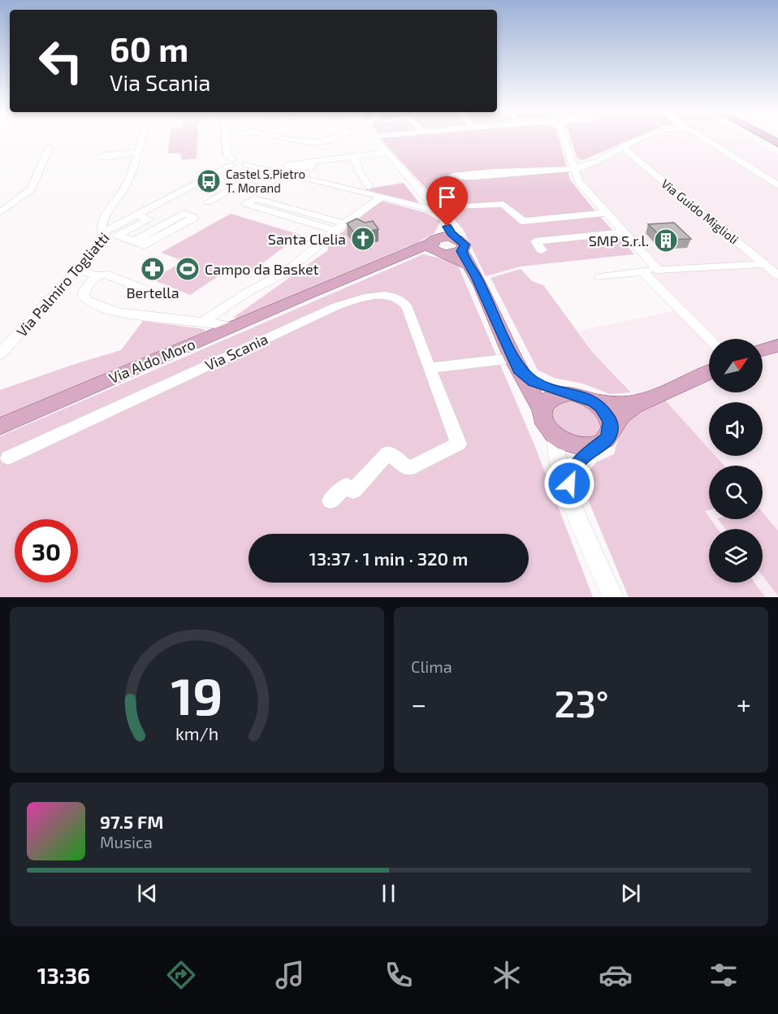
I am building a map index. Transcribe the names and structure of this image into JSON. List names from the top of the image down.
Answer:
{
  "streets": {
    "main road": ["Via Aldo Moro"],
    "street": ["Via Guido Miglioli", "Via Palmiro Togliatti", "Via Scania"]
  },
  "places": {
    "bus stop": ["Castel S.Pietro T. Morand"],
    "church": ["Santa Clelia"],
    "building": ["SMP S.r.l."],
    "pharmacy": ["Bertella"],
    "sports": ["Campo da Basket"]
  },
  "north": "top right",
  "page": {
    "turn": ["60 m", "Via Scania"],
    "limit": "30",
    "trip": "13:37 · 1 min · 320 m",
    "tile": "Clima",
    "heat": ["−", "23°", "+"],
    "song": ["97.5 FM", "Musica"],
    "tabs": "13:36",
    "gauge": ["19", "km/h"]
  }
}
